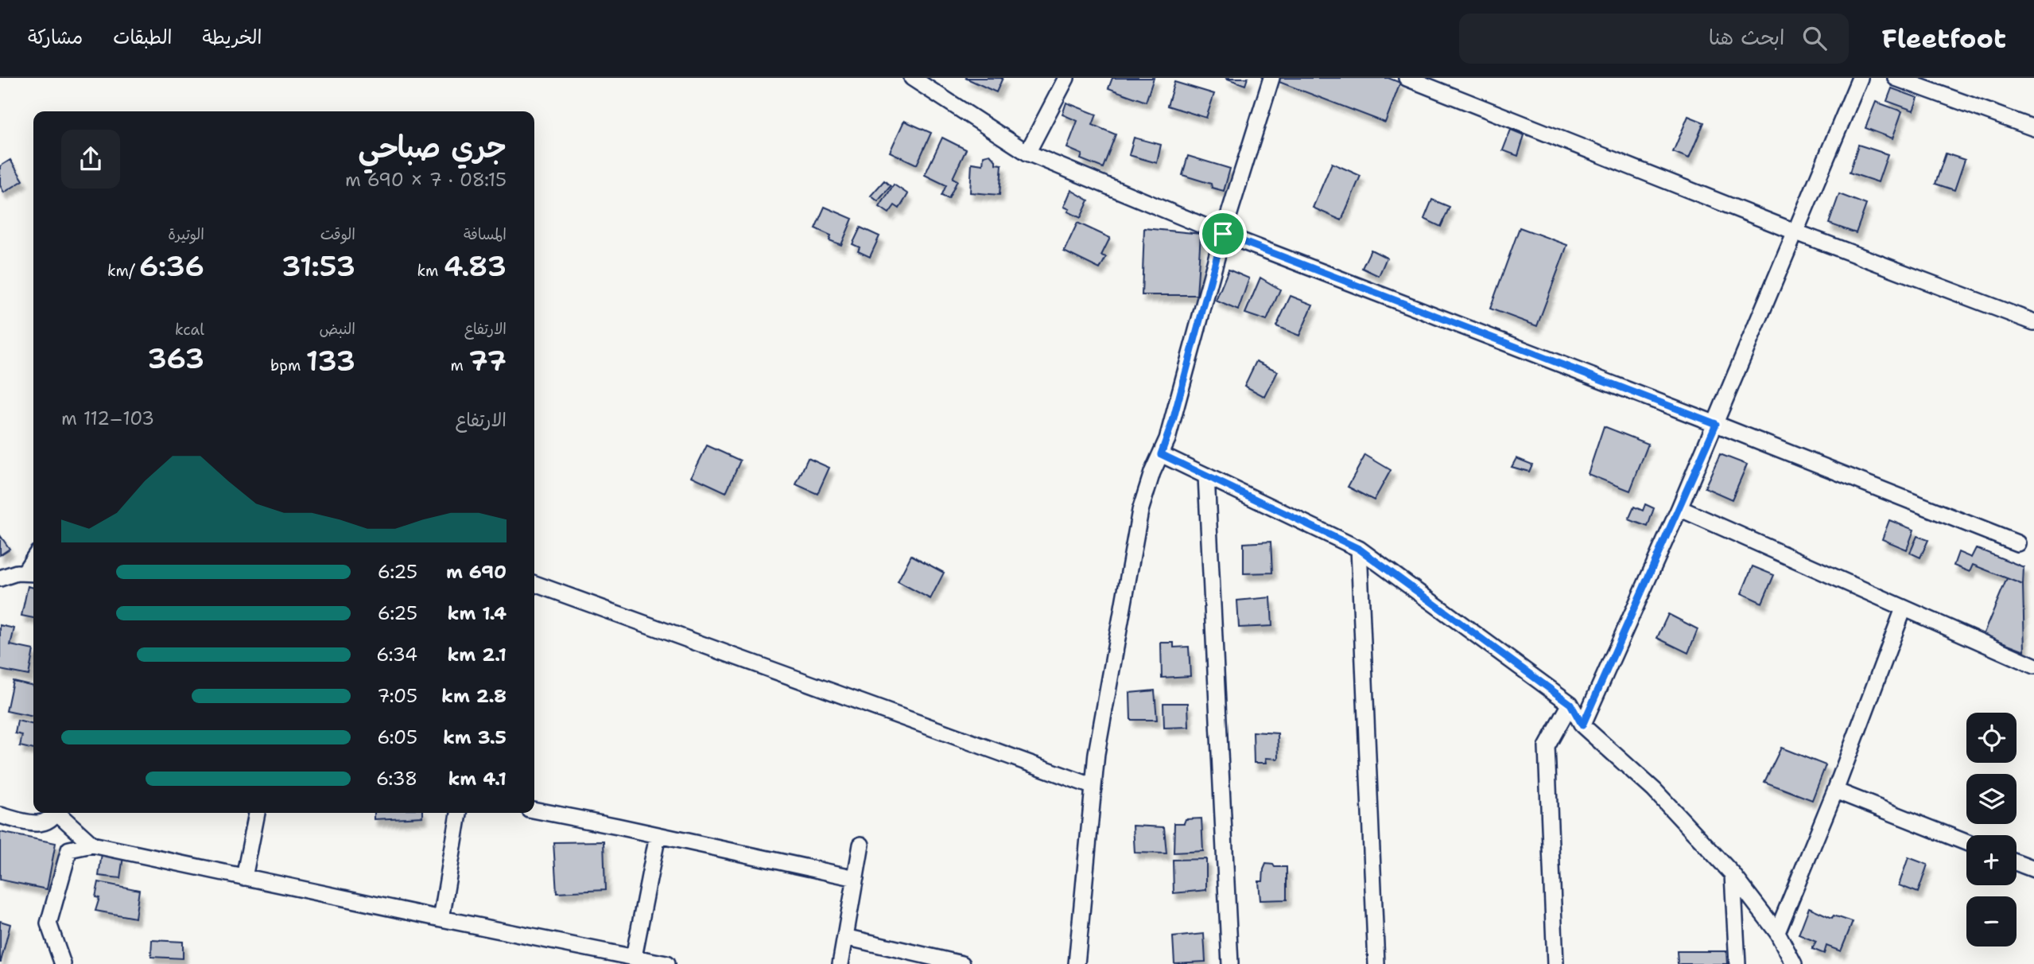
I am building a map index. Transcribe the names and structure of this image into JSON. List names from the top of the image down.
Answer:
{
  "page": {
    "header": "Fleetfoot",
    "search": "ابحث هنا",
    "nav": ["الخريطة", "الطبقات", "مشاركة"],
    "heading": ["جري صباحي", "08:15 · 7 × 690 m"],
    "stats": [
      ["المسافة", "4.83 km"],
      ["الوقت", "31:53"],
      ["الوتيرة", "6:36 /km"],
      ["الارتفاع", "77 m"],
      ["النبض", "133 bpm"],
      ["kcal", "363"]
    ],
    "chart": ["الارتفاع", "103–112 m"],
    "list": [
      {
        "name": "690 m",
        "note": "6:25"
      },
      {
        "name": "1.4 km",
        "note": "6:25"
      },
      {
        "name": "2.1 km",
        "note": "6:34"
      },
      {
        "name": "2.8 km",
        "note": "7:05"
      },
      {
        "name": "3.5 km",
        "note": "6:05"
      },
      {
        "name": "4.1 km",
        "note": "6:38"
      }
    ],
    "map_buttons": ["+", "−"]
  }
}
